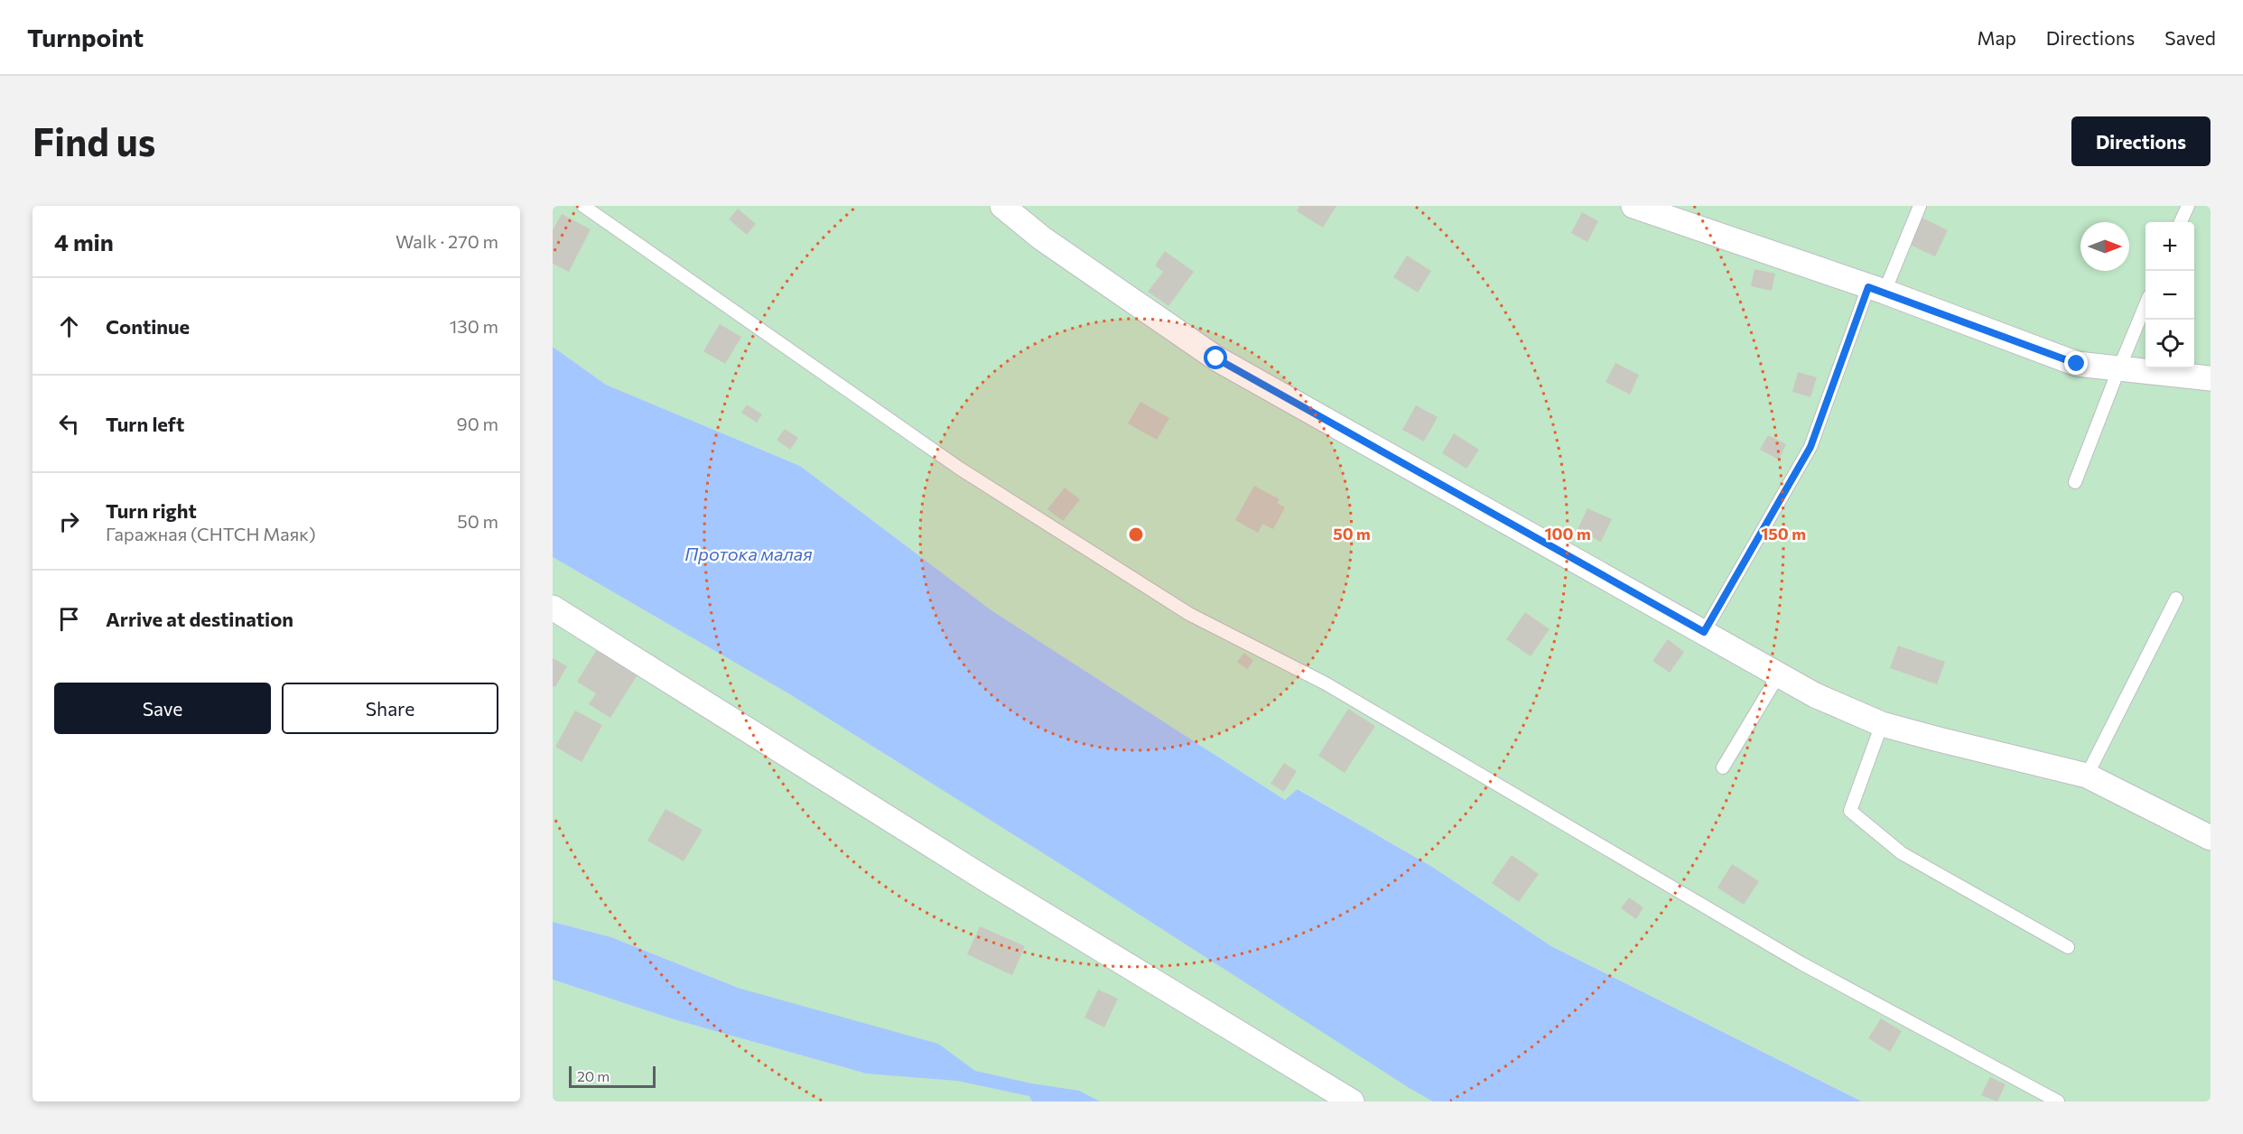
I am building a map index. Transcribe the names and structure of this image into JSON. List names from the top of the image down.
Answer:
{
  "water": ["Протока малая"],
  "scale_bar": "20 m",
  "north": "right",
  "page": {
    "header": "Turnpoint",
    "nav": ["Map", "Directions", "Saved"],
    "buttons": [
      "Directions",
      ["Save", "Share"]
    ],
    "title": "Find us",
    "heading": ["4 min", "Walk · 270 m"],
    "map_buttons": ["+", "−"],
    "list": [
      ["Continue", "130 m"],
      ["Turn left", "90 m"],
      ["Turn right", "Гаражная (СНТСН Маяк)", "50 m"],
      "Arrive at destination"
    ],
    "scale": "20 m"
  },
  "rings": ["50 m", "100 m", "150 m"]
}
